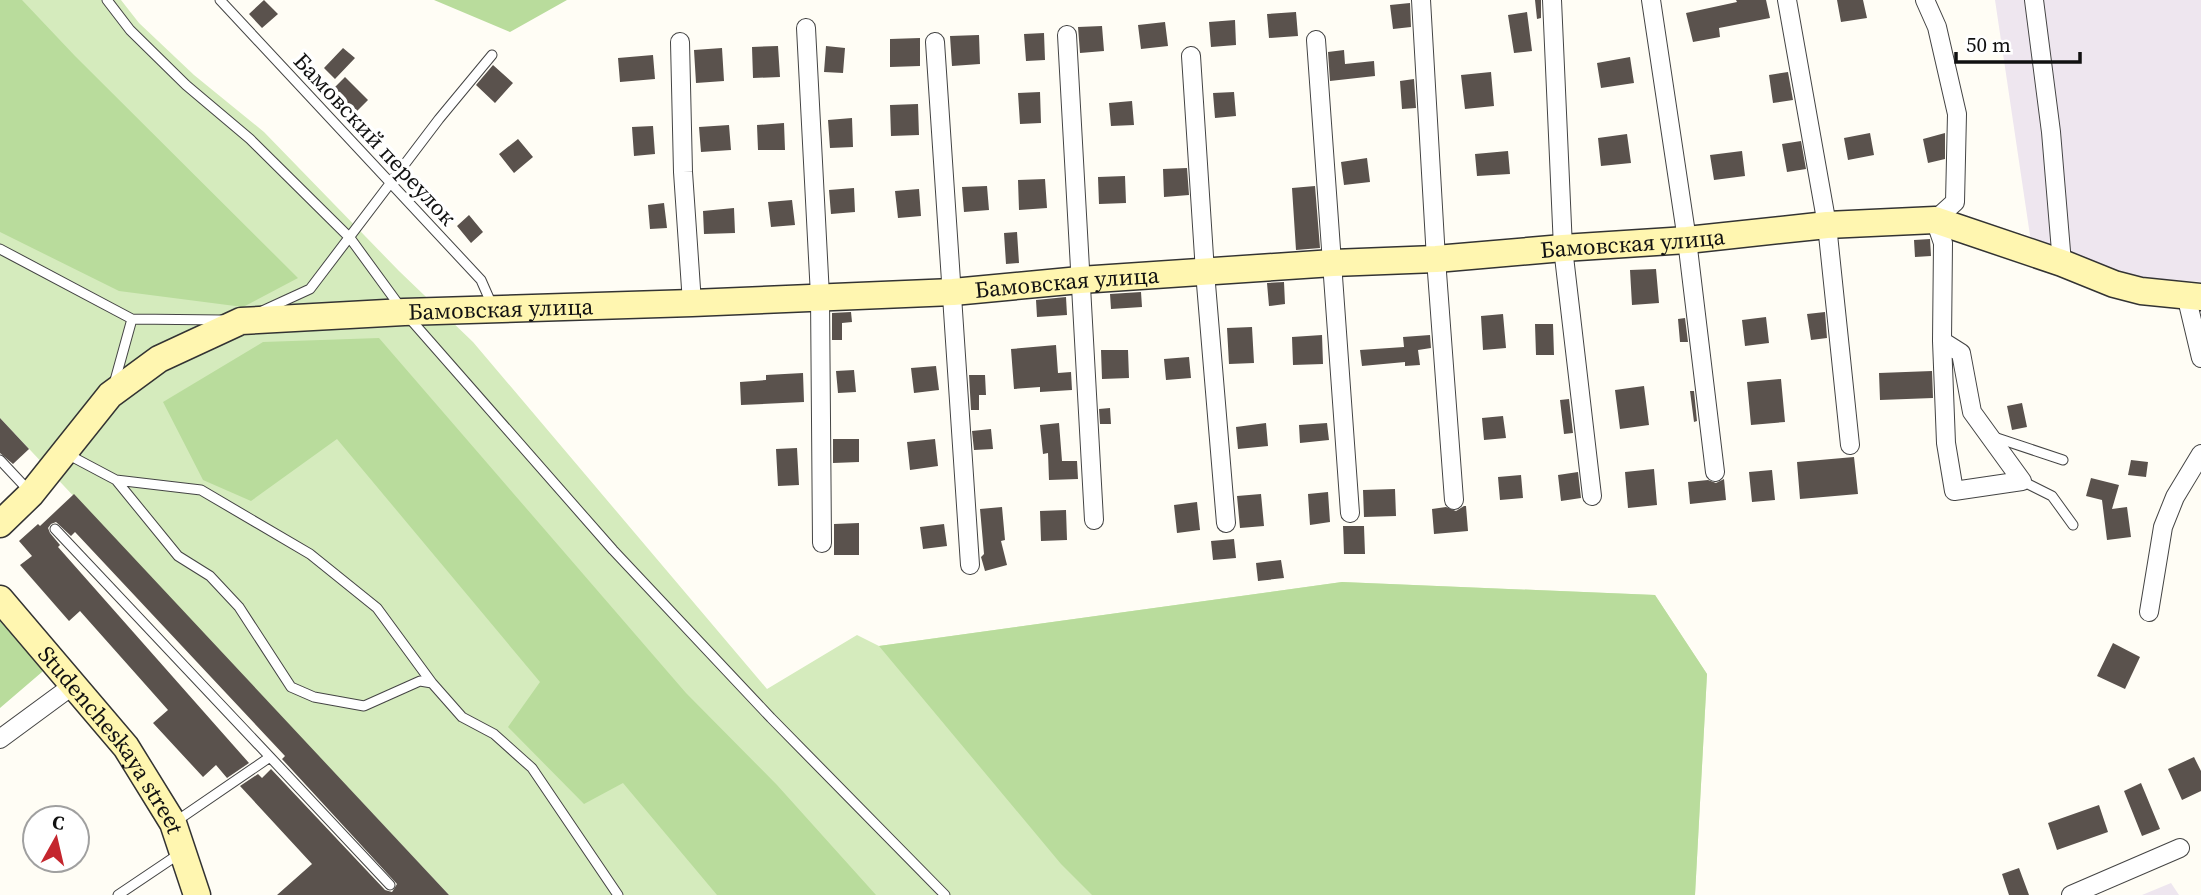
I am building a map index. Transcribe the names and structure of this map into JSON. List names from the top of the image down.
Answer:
{
  "streets": {
    "street": ["Бамовская улица", "Studencheskaya street"],
    "lane": ["Бамовский переулок"]
  },
  "crossings": [
    ["Бамовский переулок", "Бамовская улица"]
  ],
  "scale_bar": "50 m",
  "north": "top"
}
